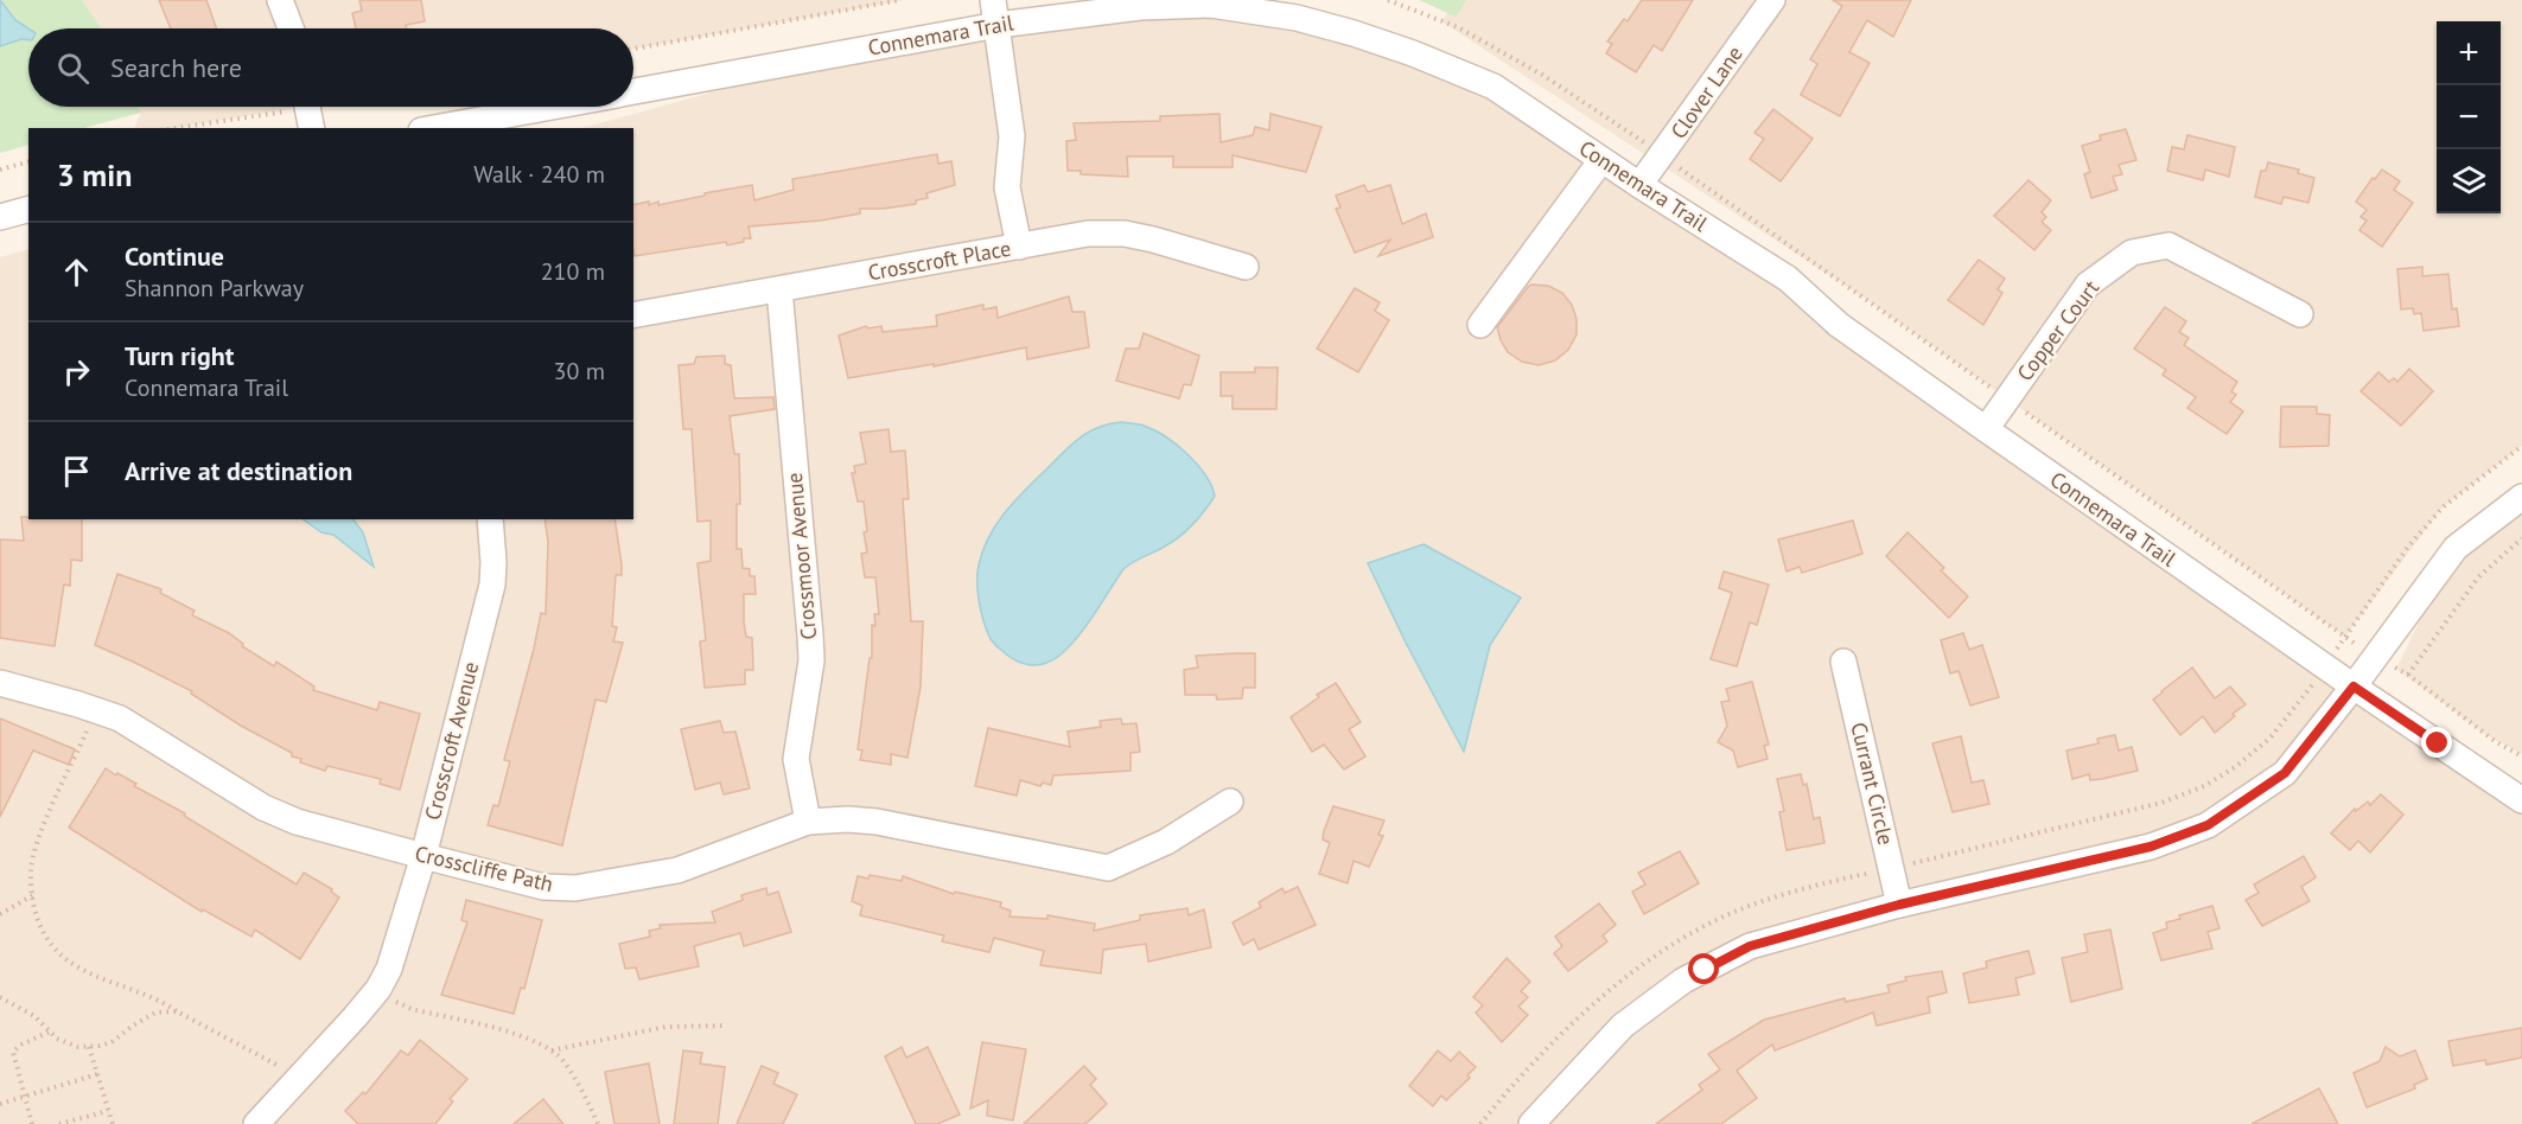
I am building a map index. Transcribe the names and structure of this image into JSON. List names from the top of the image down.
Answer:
{
  "streets": {
    "street": [
      "Connemara Trail",
      "Clover Lane",
      "Crosscroft Place",
      "Copper Court",
      "Crossmoor Avenue",
      "Crosscroft Avenue",
      "Currant Circle",
      "Crosscliffe Path"
    ]
  },
  "crossings": [
    ["Connemara Trail", "Clover Lane"],
    ["Connemara Trail", "Copper Court"],
    ["Crosscroft Place", "Crossmoor Avenue"],
    ["Crossmoor Avenue", "Crosscliffe Path"],
    ["Crosscroft Avenue", "Crosscliffe Path"]
  ],
  "page": {
    "map_buttons": ["+", "−"],
    "search": "Search here",
    "heading": ["3 min", "Walk · 240 m"],
    "list": [
      ["Continue", "Shannon Parkway", "210 m"],
      ["Turn right", "Connemara Trail", "30 m"],
      "Arrive at destination"
    ]
  }
}
